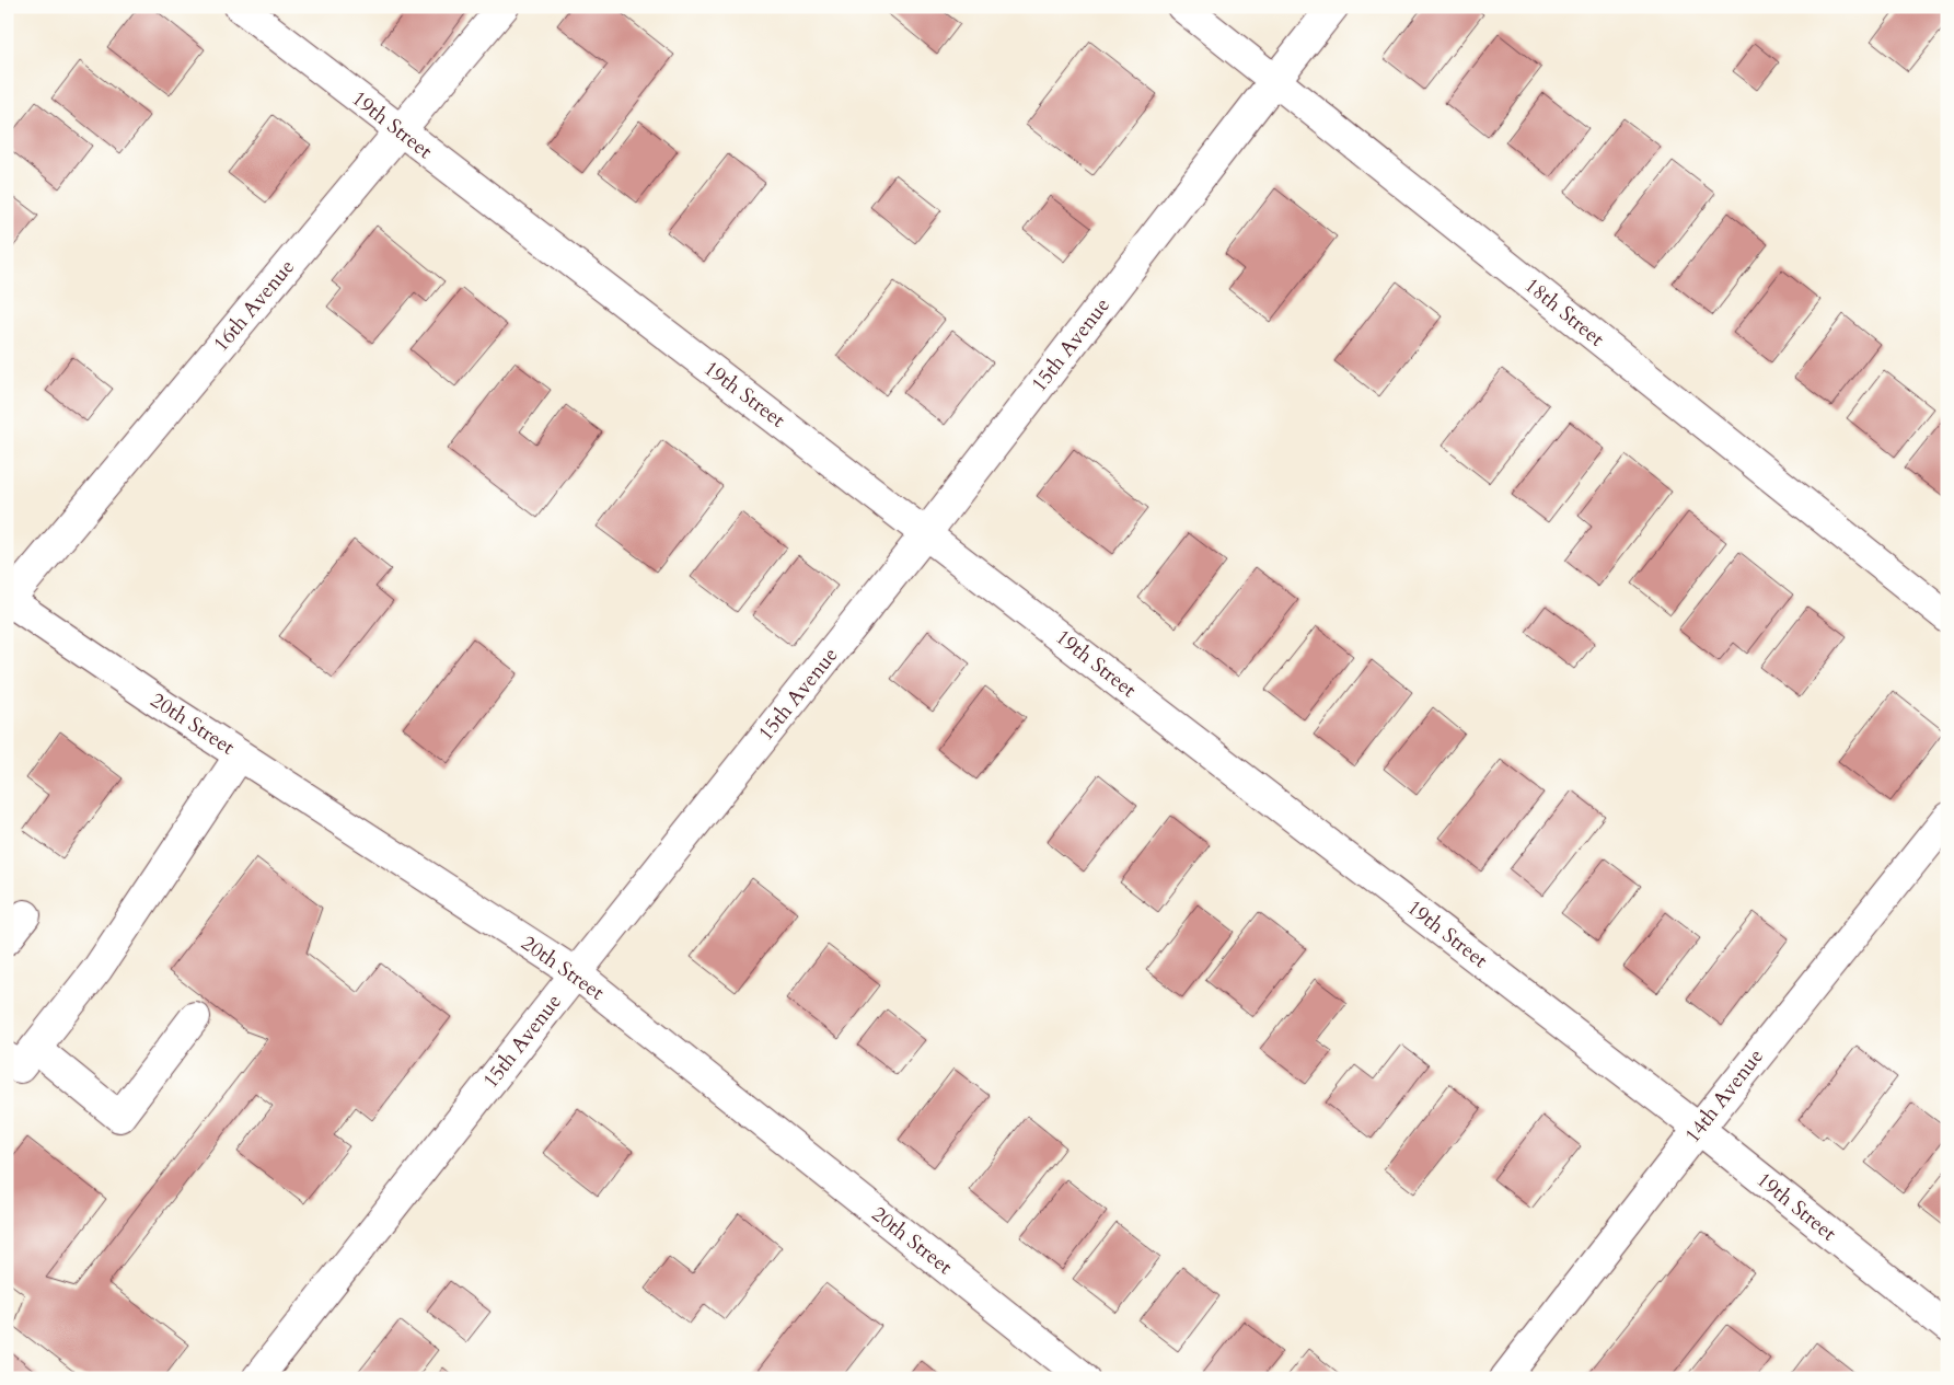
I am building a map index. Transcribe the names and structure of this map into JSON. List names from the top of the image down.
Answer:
{
  "streets": {
    "street": [
      "19th Street",
      "16th Avenue",
      "18th Street",
      "15th Avenue",
      "20th Street",
      "14th Avenue"
    ]
  },
  "crossings": [
    ["19th Street", "16th Avenue"],
    ["19th Street", "15th Avenue"],
    ["19th Street", "14th Avenue"],
    ["16th Avenue", "20th Street"],
    ["18th Street", "15th Avenue"],
    ["15th Avenue", "20th Street"]
  ]
}
